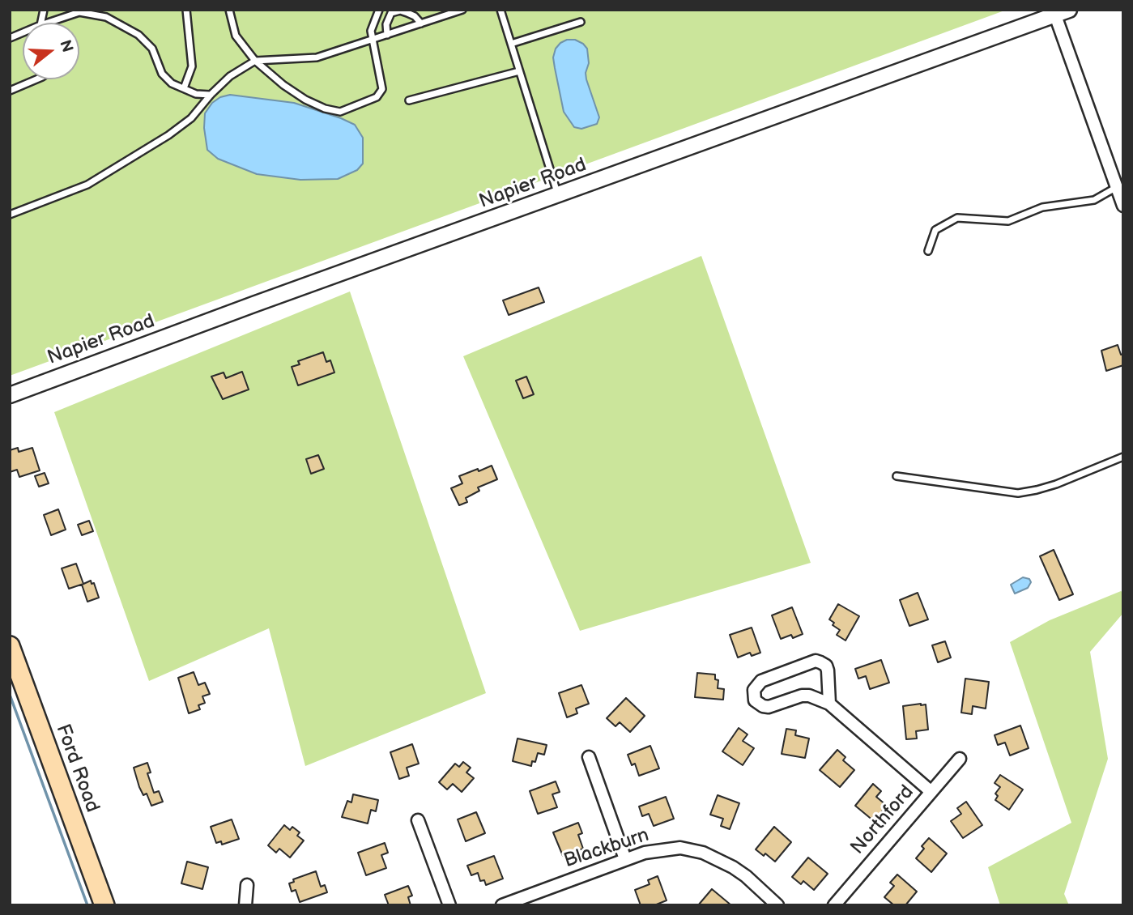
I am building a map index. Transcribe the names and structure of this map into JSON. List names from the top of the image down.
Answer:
{
  "streets": {
    "main road": ["Ford Road"],
    "street": ["Napier Road", "Northford", "Blackburn"]
  },
  "north": "right"
}
